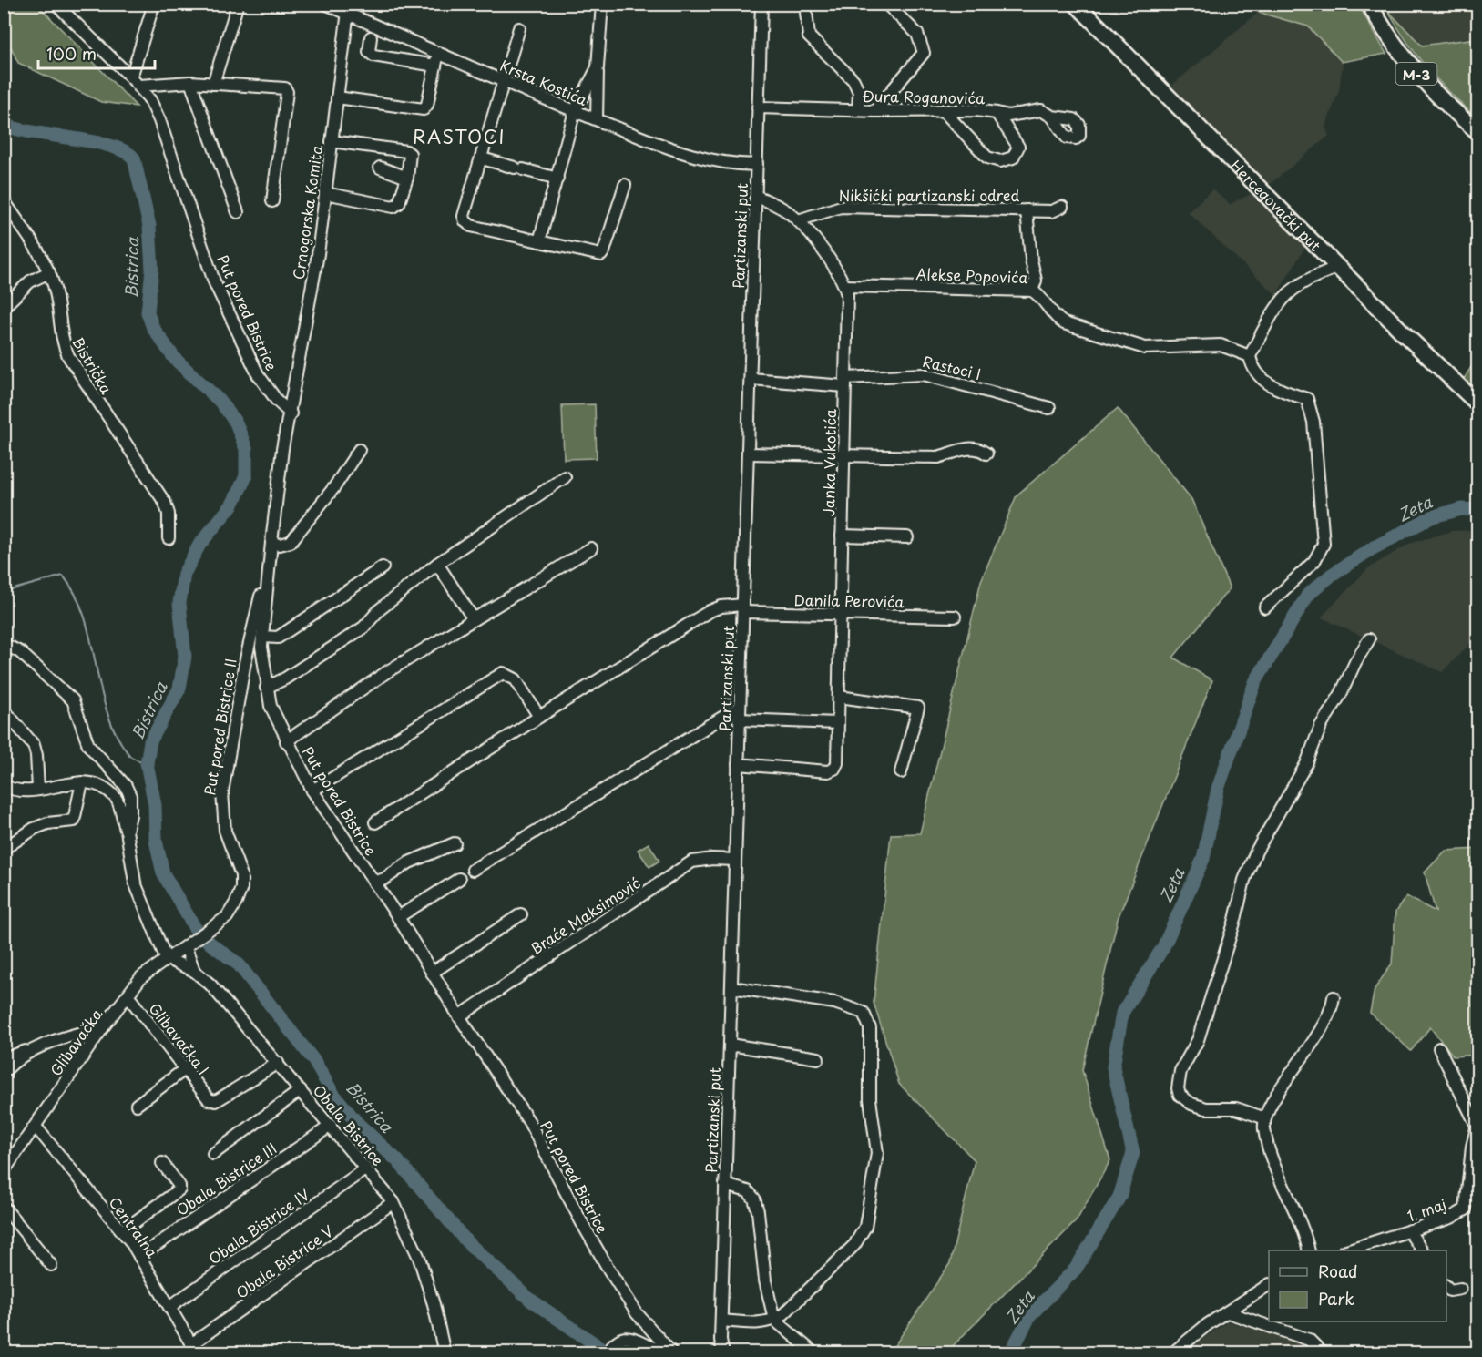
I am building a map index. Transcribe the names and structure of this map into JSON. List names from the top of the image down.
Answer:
{
  "streets": {
    "main road": ["M-3", "Hercegovački put"],
    "street": [
      "Krsta Kostića",
      "Đura Roganovića",
      "Nikšićki partizanski odred",
      "Crnogorska Komita",
      "Partizanski put",
      "Alekse Popovića",
      "Put pored Bistrice",
      "Bistrička",
      "Rastoci I",
      "Janka Vukotića",
      "Danila Perovića",
      "Put pored Bistrice II",
      "Braće Maksimović",
      "Glibavačka I",
      "Glibavačka",
      "Obala Bistrice",
      "Obala Bistrice III",
      "1. maj",
      "Obala Bistrice IV",
      "Centralna",
      "Obala Bistrice V"
    ]
  },
  "crossings": [
    ["Krsta Kostića", "Crnogorska Komita"],
    ["Krsta Kostića", "Partizanski put"],
    ["Đura Roganovića", "Partizanski put"],
    ["Crnogorska Komita", "Put pored Bistrice"],
    ["Partizanski put", "Rastoci I"],
    ["Partizanski put", "Janka Vukotića"],
    ["Partizanski put", "Danila Perovića"],
    ["Partizanski put", "Braće Maksimović"],
    ["Alekse Popovića", "Janka Vukotića"],
    ["Put pored Bistrice", "Put pored Bistrice II"],
    ["Put pored Bistrice", "Braće Maksimović"],
    ["Rastoci I", "Janka Vukotića"],
    ["Janka Vukotića", "Danila Perovića"],
    ["Put pored Bistrice II", "Glibavačka"],
    ["Glibavačka I", "Glibavačka"],
    ["Glibavačka I", "Obala Bistrice"],
    ["Glibavačka", "Obala Bistrice"],
    ["Glibavačka", "Centralna"],
    ["Obala Bistrice", "Obala Bistrice III"],
    ["Obala Bistrice", "Obala Bistrice IV"],
    ["Obala Bistrice", "Obala Bistrice V"],
    ["Obala Bistrice III", "Centralna"],
    ["Obala Bistrice IV", "Centralna"],
    ["Centralna", "Obala Bistrice V"]
  ],
  "districts": ["RASTOCI"],
  "water": ["Bistrica", "Zeta"],
  "legend": ["Road", "Park"],
  "scale_bar": "100 m"
}
